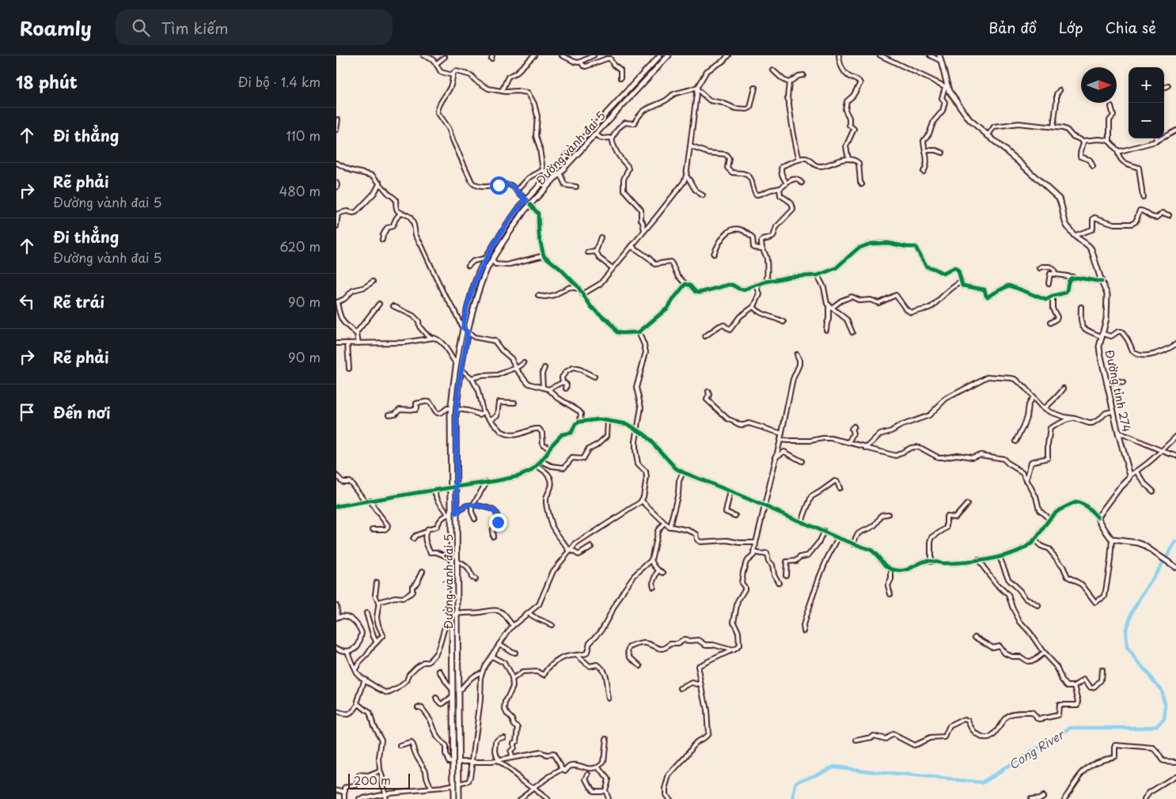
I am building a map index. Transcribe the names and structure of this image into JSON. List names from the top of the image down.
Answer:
{
  "streets": {
    "main road": ["Đường vành đai 5", "Đường tỉnh 274"]
  },
  "water": ["Cong River"],
  "scale_bar": "200 m",
  "north": "right",
  "page": {
    "header": "Roamly",
    "search": "Tìm kiếm",
    "nav": ["Bản đồ", "Lớp", "Chia sẻ"],
    "heading": ["18 phút", "Đi bộ · 1.4 km"],
    "map_buttons": ["+", "−"],
    "list": [
      ["Đi thẳng", "110 m"],
      ["Rẽ phải", "Đường vành đai 5", "480 m"],
      ["Đi thẳng", "Đường vành đai 5", "620 m"],
      ["Rẽ trái", "90 m"],
      ["Rẽ phải", "90 m"],
      "Đến nơi"
    ],
    "scale": "200 m"
  }
}
